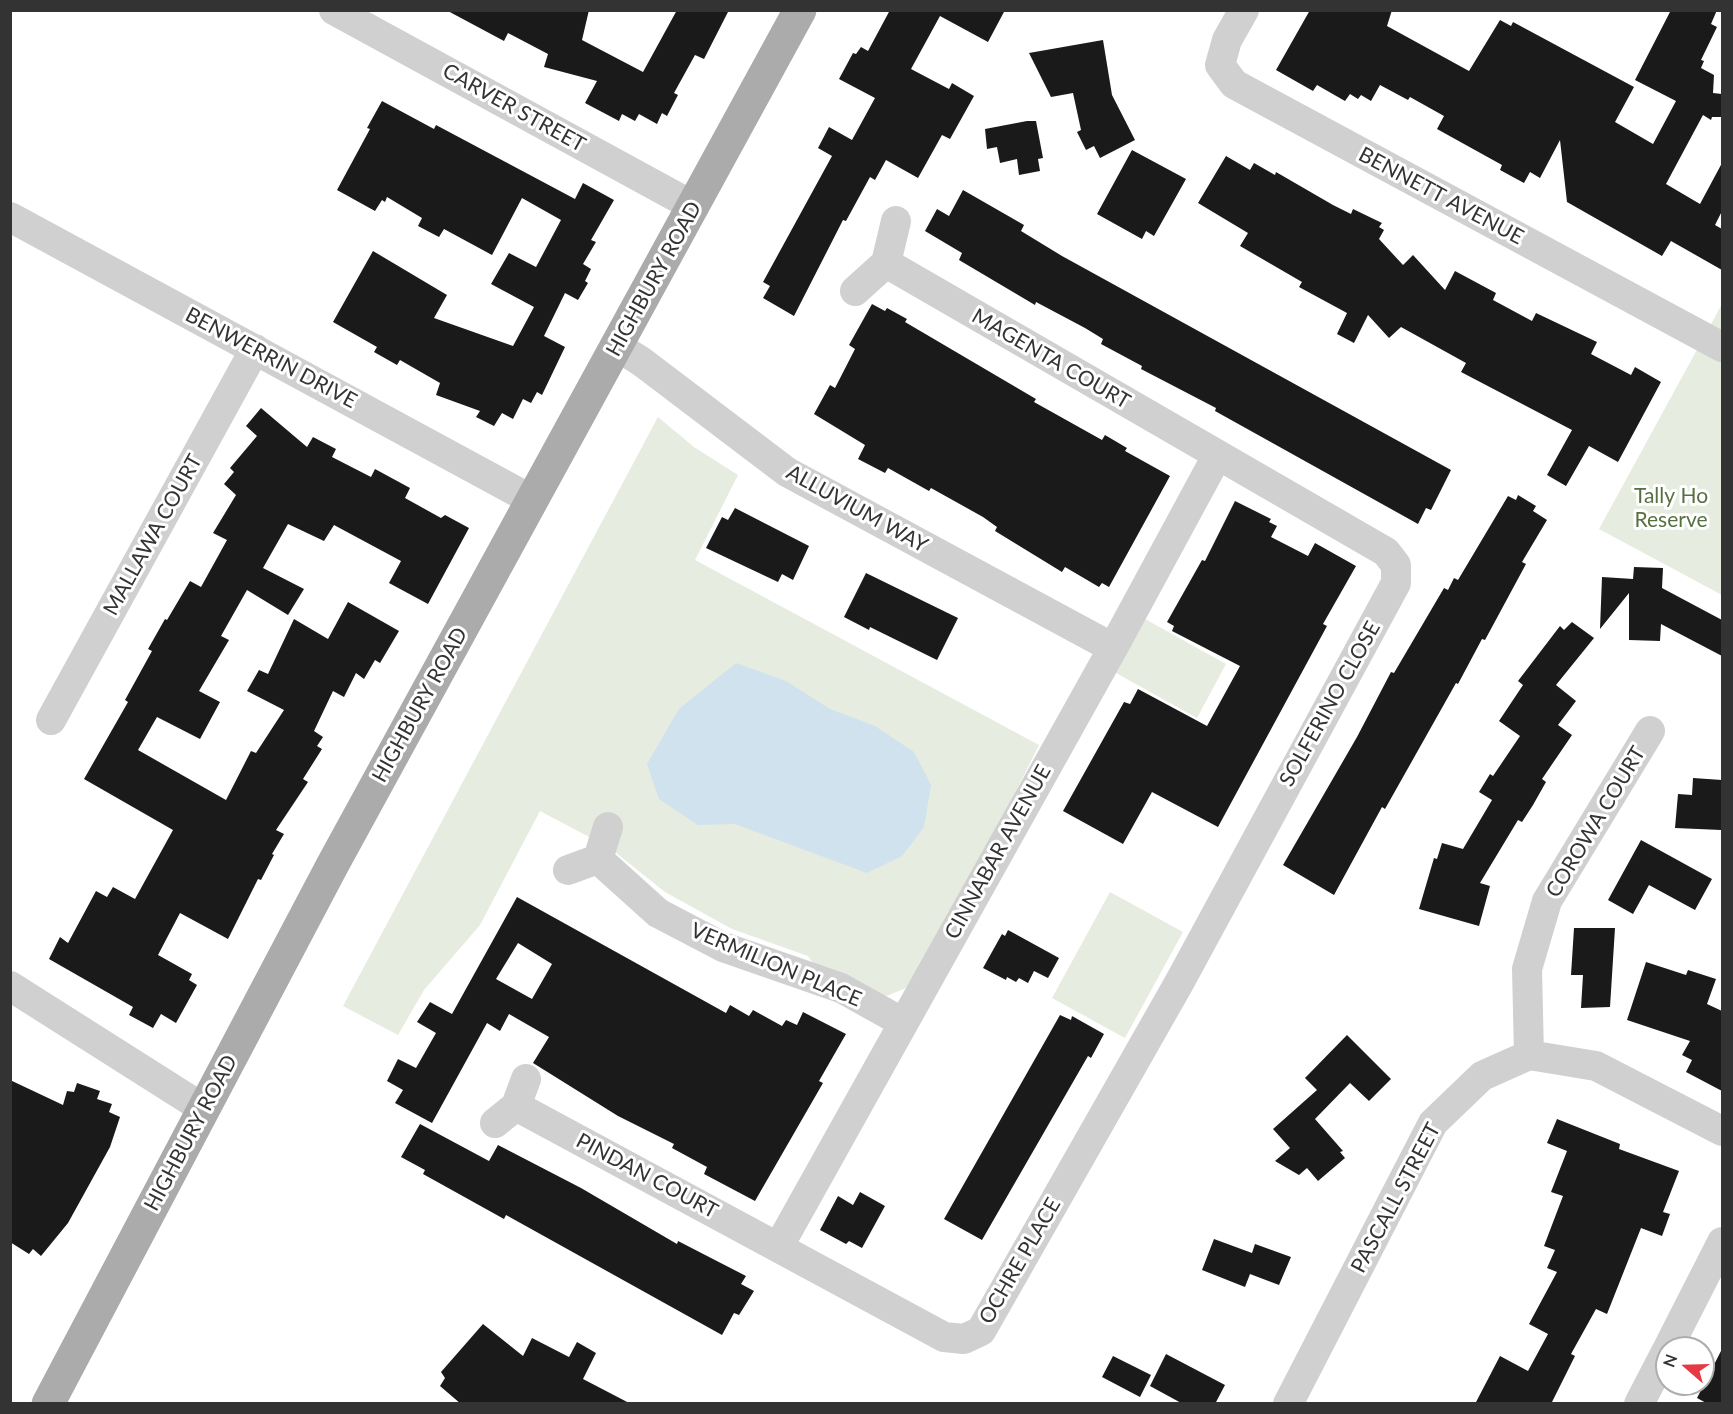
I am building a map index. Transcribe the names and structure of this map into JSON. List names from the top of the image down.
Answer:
{
  "streets": {
    "main road": ["HIGHBURY ROAD"],
    "street": [
      "CARVER STREET",
      "BENNETT AVENUE",
      "BENWERRIN DRIVE",
      "MAGENTA COURT",
      "ALLUVIUM WAY",
      "MALLAWA COURT",
      "SOLFERINO CLOSE",
      "COROWA COURT",
      "CINNABAR AVENUE",
      "VERMILION PLACE",
      "PINDAN COURT",
      "PASCALL STREET",
      "OCHRE PLACE"
    ]
  },
  "crossings": [
    ["CARVER STREET", "HIGHBURY ROAD"],
    ["HIGHBURY ROAD", "BENWERRIN DRIVE"],
    ["HIGHBURY ROAD", "ALLUVIUM WAY"],
    ["BENWERRIN DRIVE", "MALLAWA COURT"],
    ["MAGENTA COURT", "SOLFERINO CLOSE"],
    ["MAGENTA COURT", "CINNABAR AVENUE"],
    ["ALLUVIUM WAY", "CINNABAR AVENUE"],
    ["SOLFERINO CLOSE", "CINNABAR AVENUE"],
    ["SOLFERINO CLOSE", "OCHRE PLACE"],
    ["COROWA COURT", "PASCALL STREET"],
    ["CINNABAR AVENUE", "VERMILION PLACE"],
    ["CINNABAR AVENUE", "PINDAN COURT"],
    ["CINNABAR AVENUE", "OCHRE PLACE"],
    ["PINDAN COURT", "OCHRE PLACE"]
  ],
  "parks": ["Tally Ho Reserve"],
  "north": "left"
}
